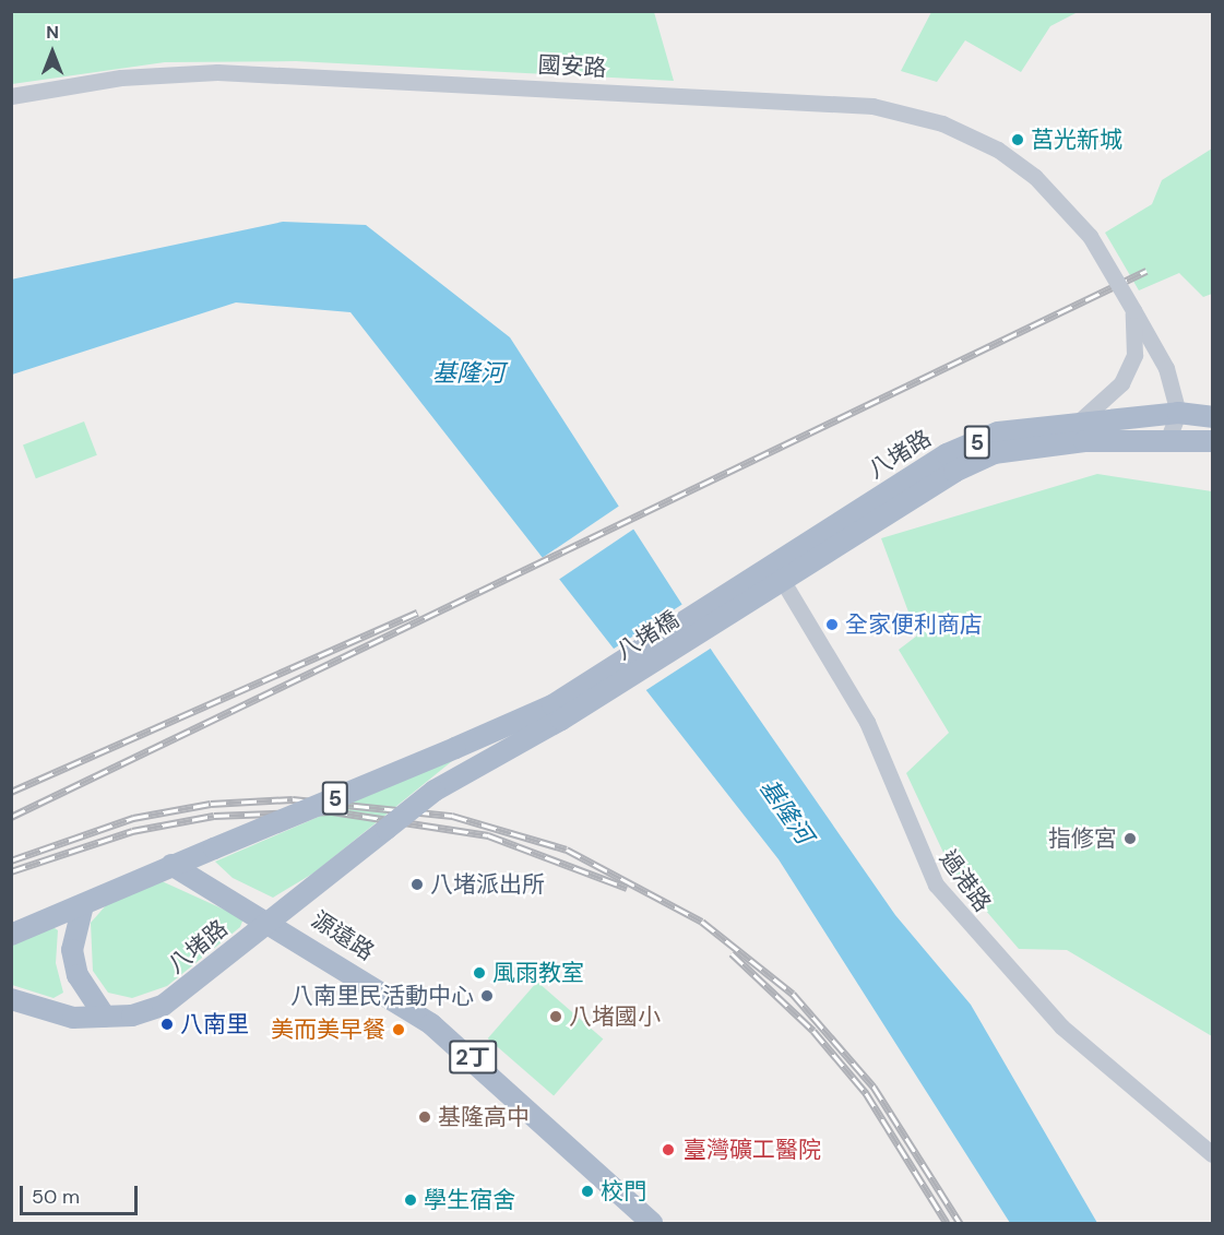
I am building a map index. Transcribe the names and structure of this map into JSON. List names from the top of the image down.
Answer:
{
  "streets": {
    "main road": [
      "5",
      "八堵路",
      "八堵橋",
      "源遠路",
      "2丁"
    ],
    "street": ["國安路", "過港路"]
  },
  "crossings": [
    ["5", "八堵路"],
    ["5", "八堵橋"],
    ["5", "源遠路"],
    ["八堵路", "八堵橋"],
    ["八堵路", "過港路"],
    ["八堵路", "源遠路"]
  ],
  "water": ["基隆河"],
  "places": [
    "莒光新城",
    "全家便利商店",
    "指修宮",
    "八堵派出所",
    "風雨教室",
    "八南里民活動中心",
    "八堵國小",
    "八南里",
    "美而美早餐",
    "基隆高中",
    "臺灣礦工醫院",
    "校門",
    "學生宿舍"
  ],
  "scale_bar": "50 m",
  "north": "top"
}
